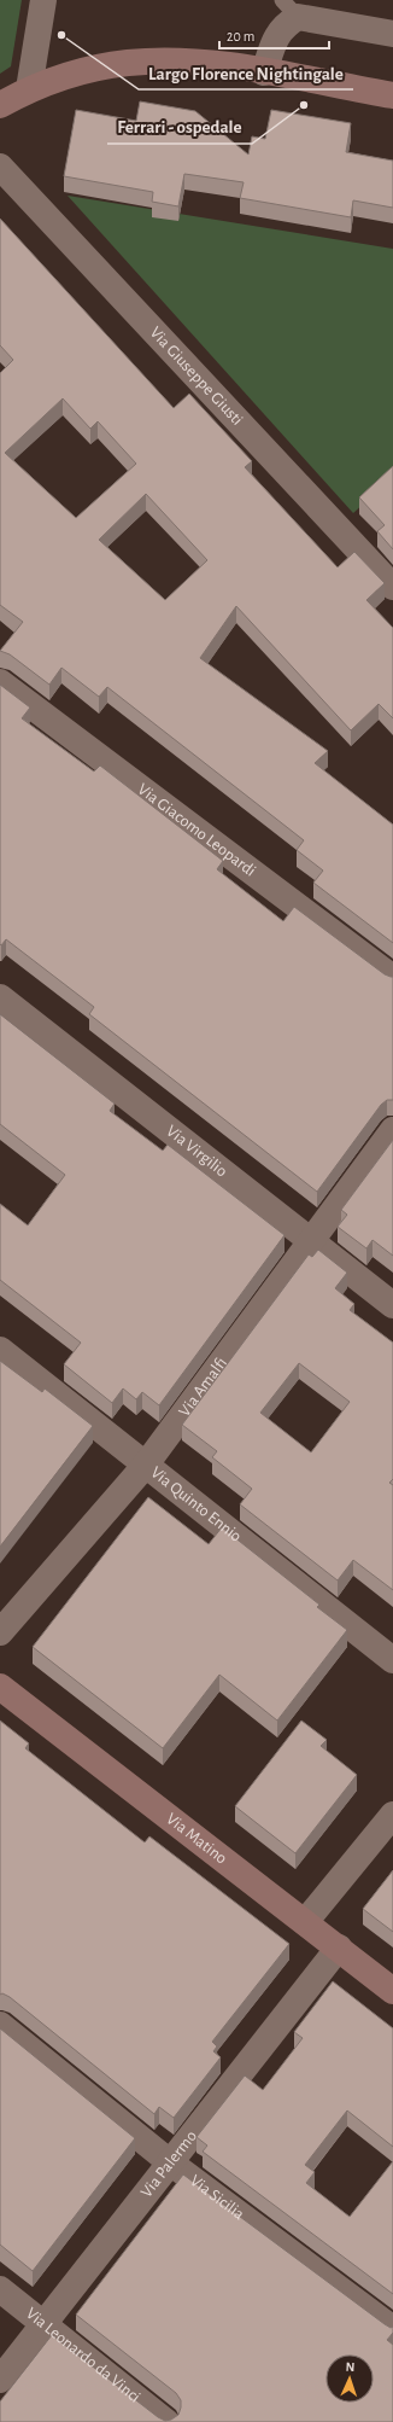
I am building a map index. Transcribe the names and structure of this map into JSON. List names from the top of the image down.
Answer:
{
  "streets": {
    "street": [
      "Via Giuseppe Giusti",
      "Via Giacomo Leopardi",
      "Via Virgilio",
      "Via Amalfi",
      "Via Quinto Ennio",
      "Via Matino",
      "Via Palermo",
      "Via Sicilia",
      "Via Leonardo da Vinci"
    ]
  },
  "crossings": [
    ["Via Virgilio", "Via Amalfi"],
    ["Via Amalfi", "Via Quinto Ennio"],
    ["Via Matino", "Via Palermo"],
    ["Via Palermo", "Via Sicilia"],
    ["Via Palermo", "Via Leonardo da Vinci"]
  ],
  "places": ["Largo Florence Nightingale", "Ferrari - ospedale"],
  "scale_bar": "20 m",
  "north": "top"
}
